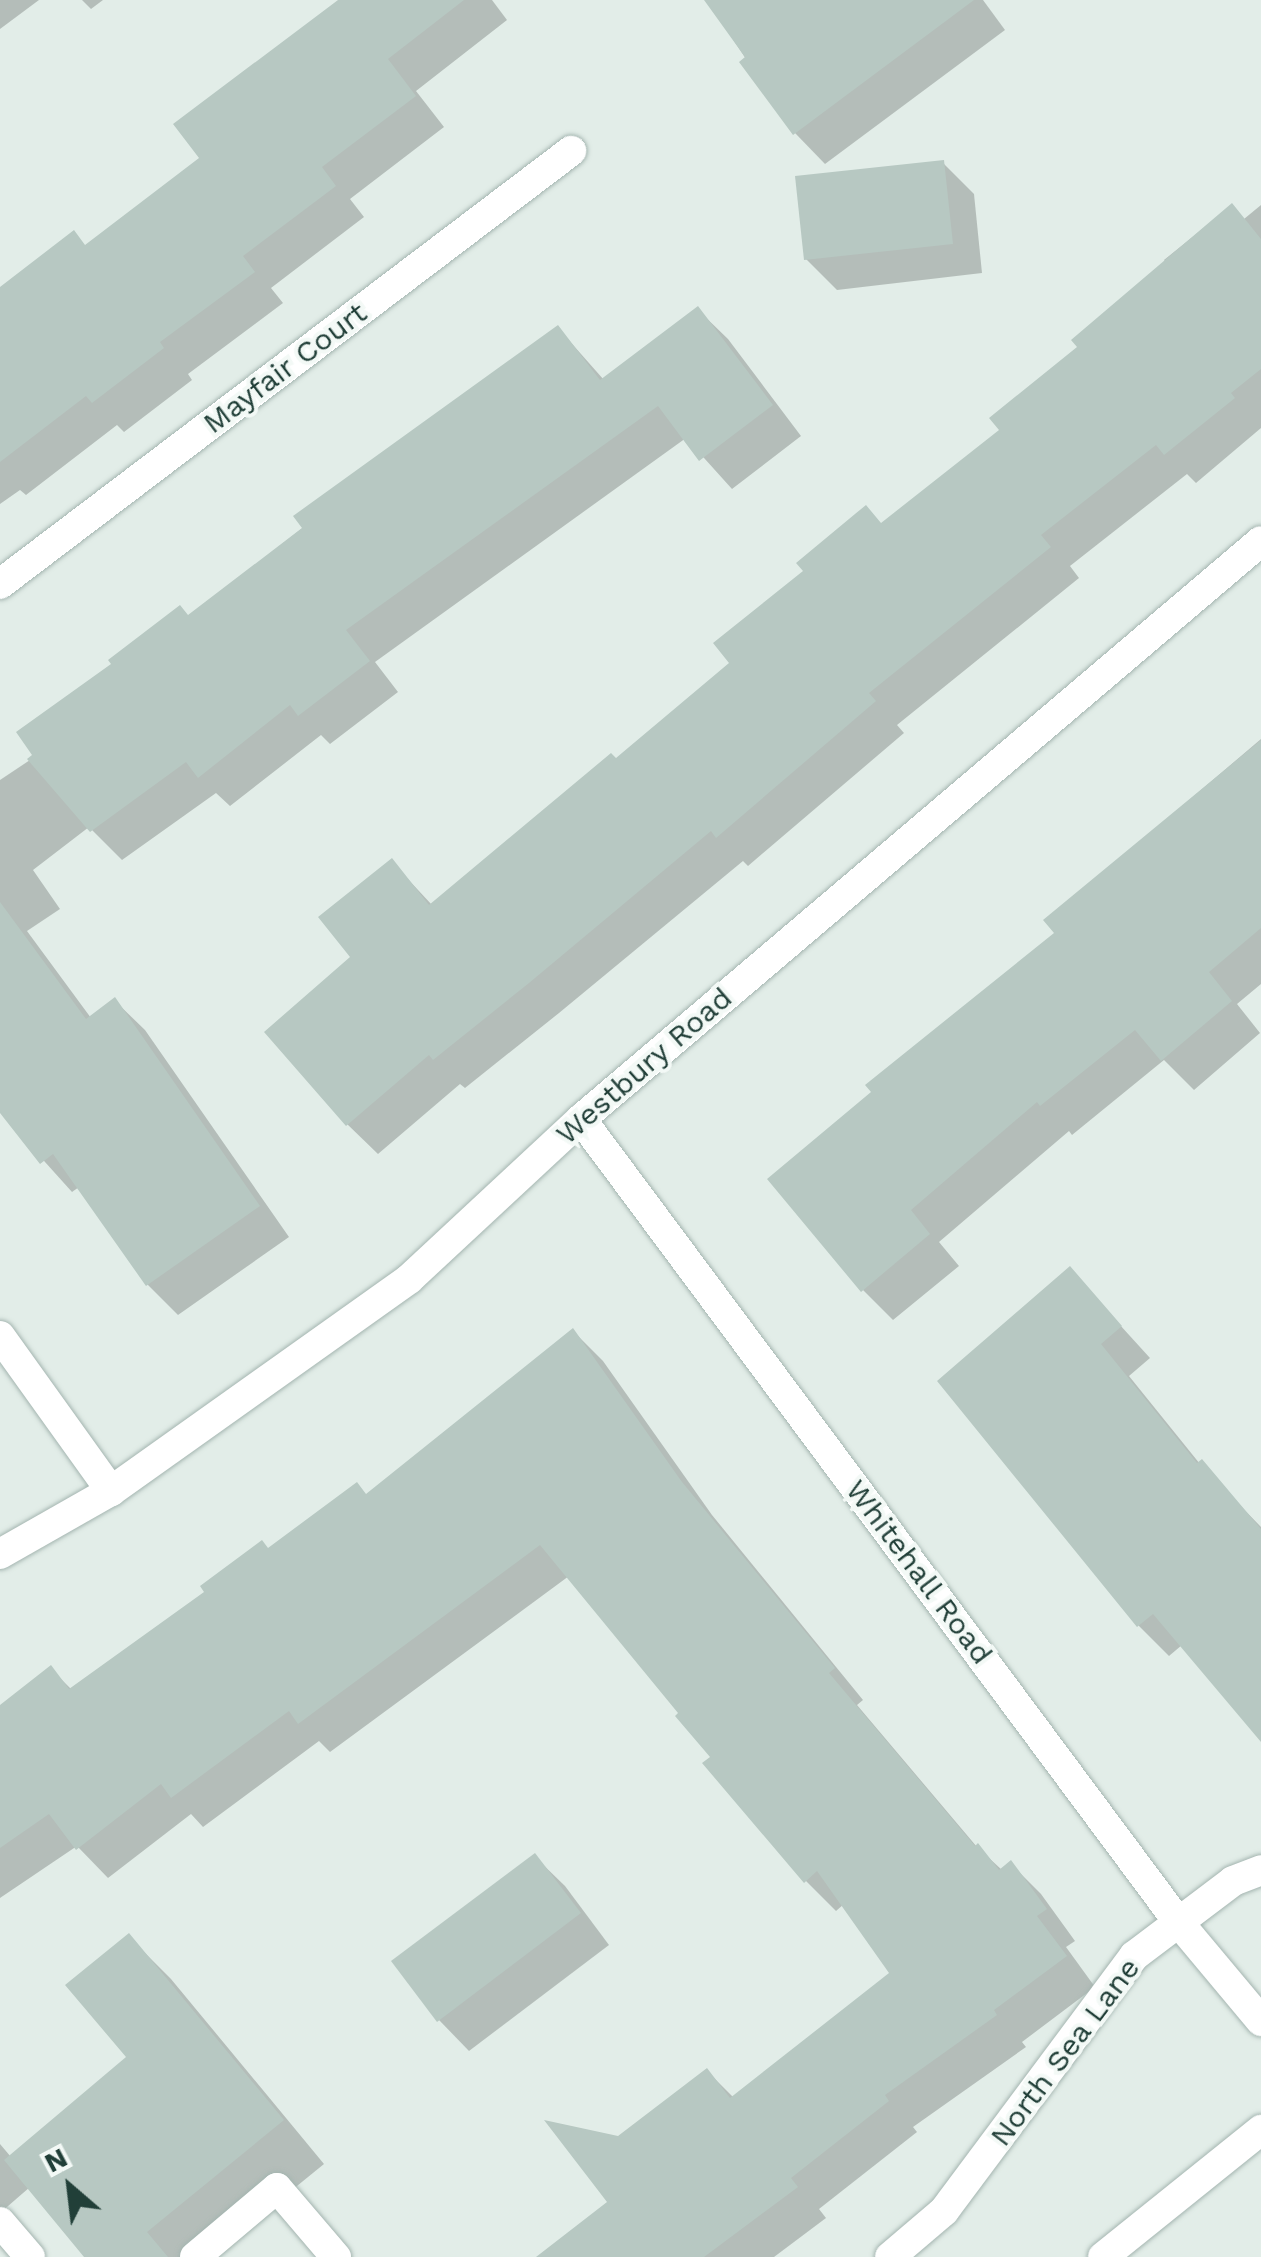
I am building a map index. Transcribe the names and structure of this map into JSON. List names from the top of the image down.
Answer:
{
  "streets": {
    "street": [
      "Mayfair Court",
      "Westbury Road",
      "Whitehall Road",
      "North Sea Lane"
    ]
  },
  "crossings": [
    ["Westbury Road", "Whitehall Road"],
    ["Whitehall Road", "North Sea Lane"]
  ],
  "north": "top left"
}
